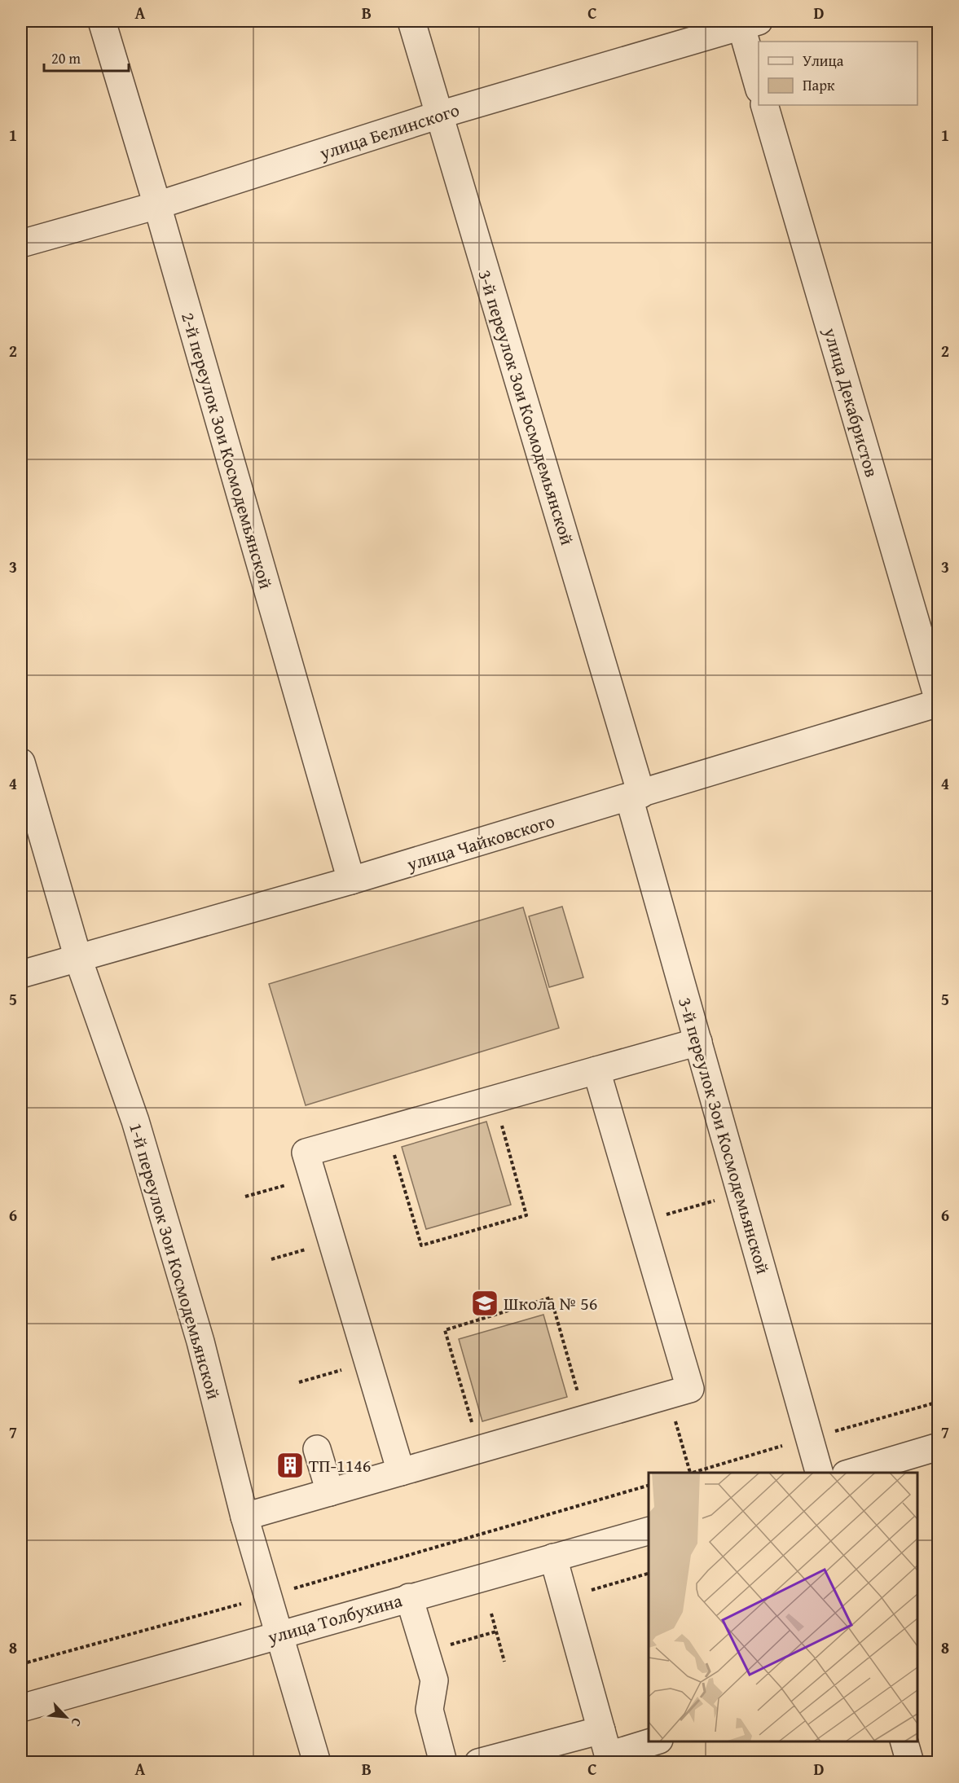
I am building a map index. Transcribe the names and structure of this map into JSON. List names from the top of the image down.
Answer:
{
  "streets": {
    "street": [
      "улица Белинского",
      "улица Декабристов",
      "3-й переулок Зои Космодемьянской",
      "2-й переулок Зои Космодемьянской",
      "улица Чайковского",
      "1-й переулок Зои Космодемьянской",
      "улица Толбухина"
    ]
  },
  "crossings": [
    ["улица Белинского", "3-й переулок Зои Космодемьянской"],
    ["улица Белинского", "2-й переулок Зои Космодемьянской"],
    ["улица Декабристов", "улица Чайковского"],
    ["3-й переулок Зои Космодемьянской", "улица Чайковского"],
    ["2-й переулок Зои Космодемьянской", "улица Чайковского"],
    ["улица Чайковского", "1-й переулок Зои Космодемьянской"],
    ["1-й переулок Зои Космодемьянской", "улица Толбухина"]
  ],
  "places": {
    "school or university": ["Школа № 56"],
    "building": ["ТП-1146"]
  },
  "legend": ["Улица", "Парк"],
  "scale_bar": "20 m",
  "north": "bottom right",
  "grid": {
    "columns": [
      "A",
      "B",
      "C",
      "D"
    ],
    "rows": [
      "1",
      "2",
      "3",
      "4",
      "5",
      "6",
      "7",
      "8"
    ]
  }
}
